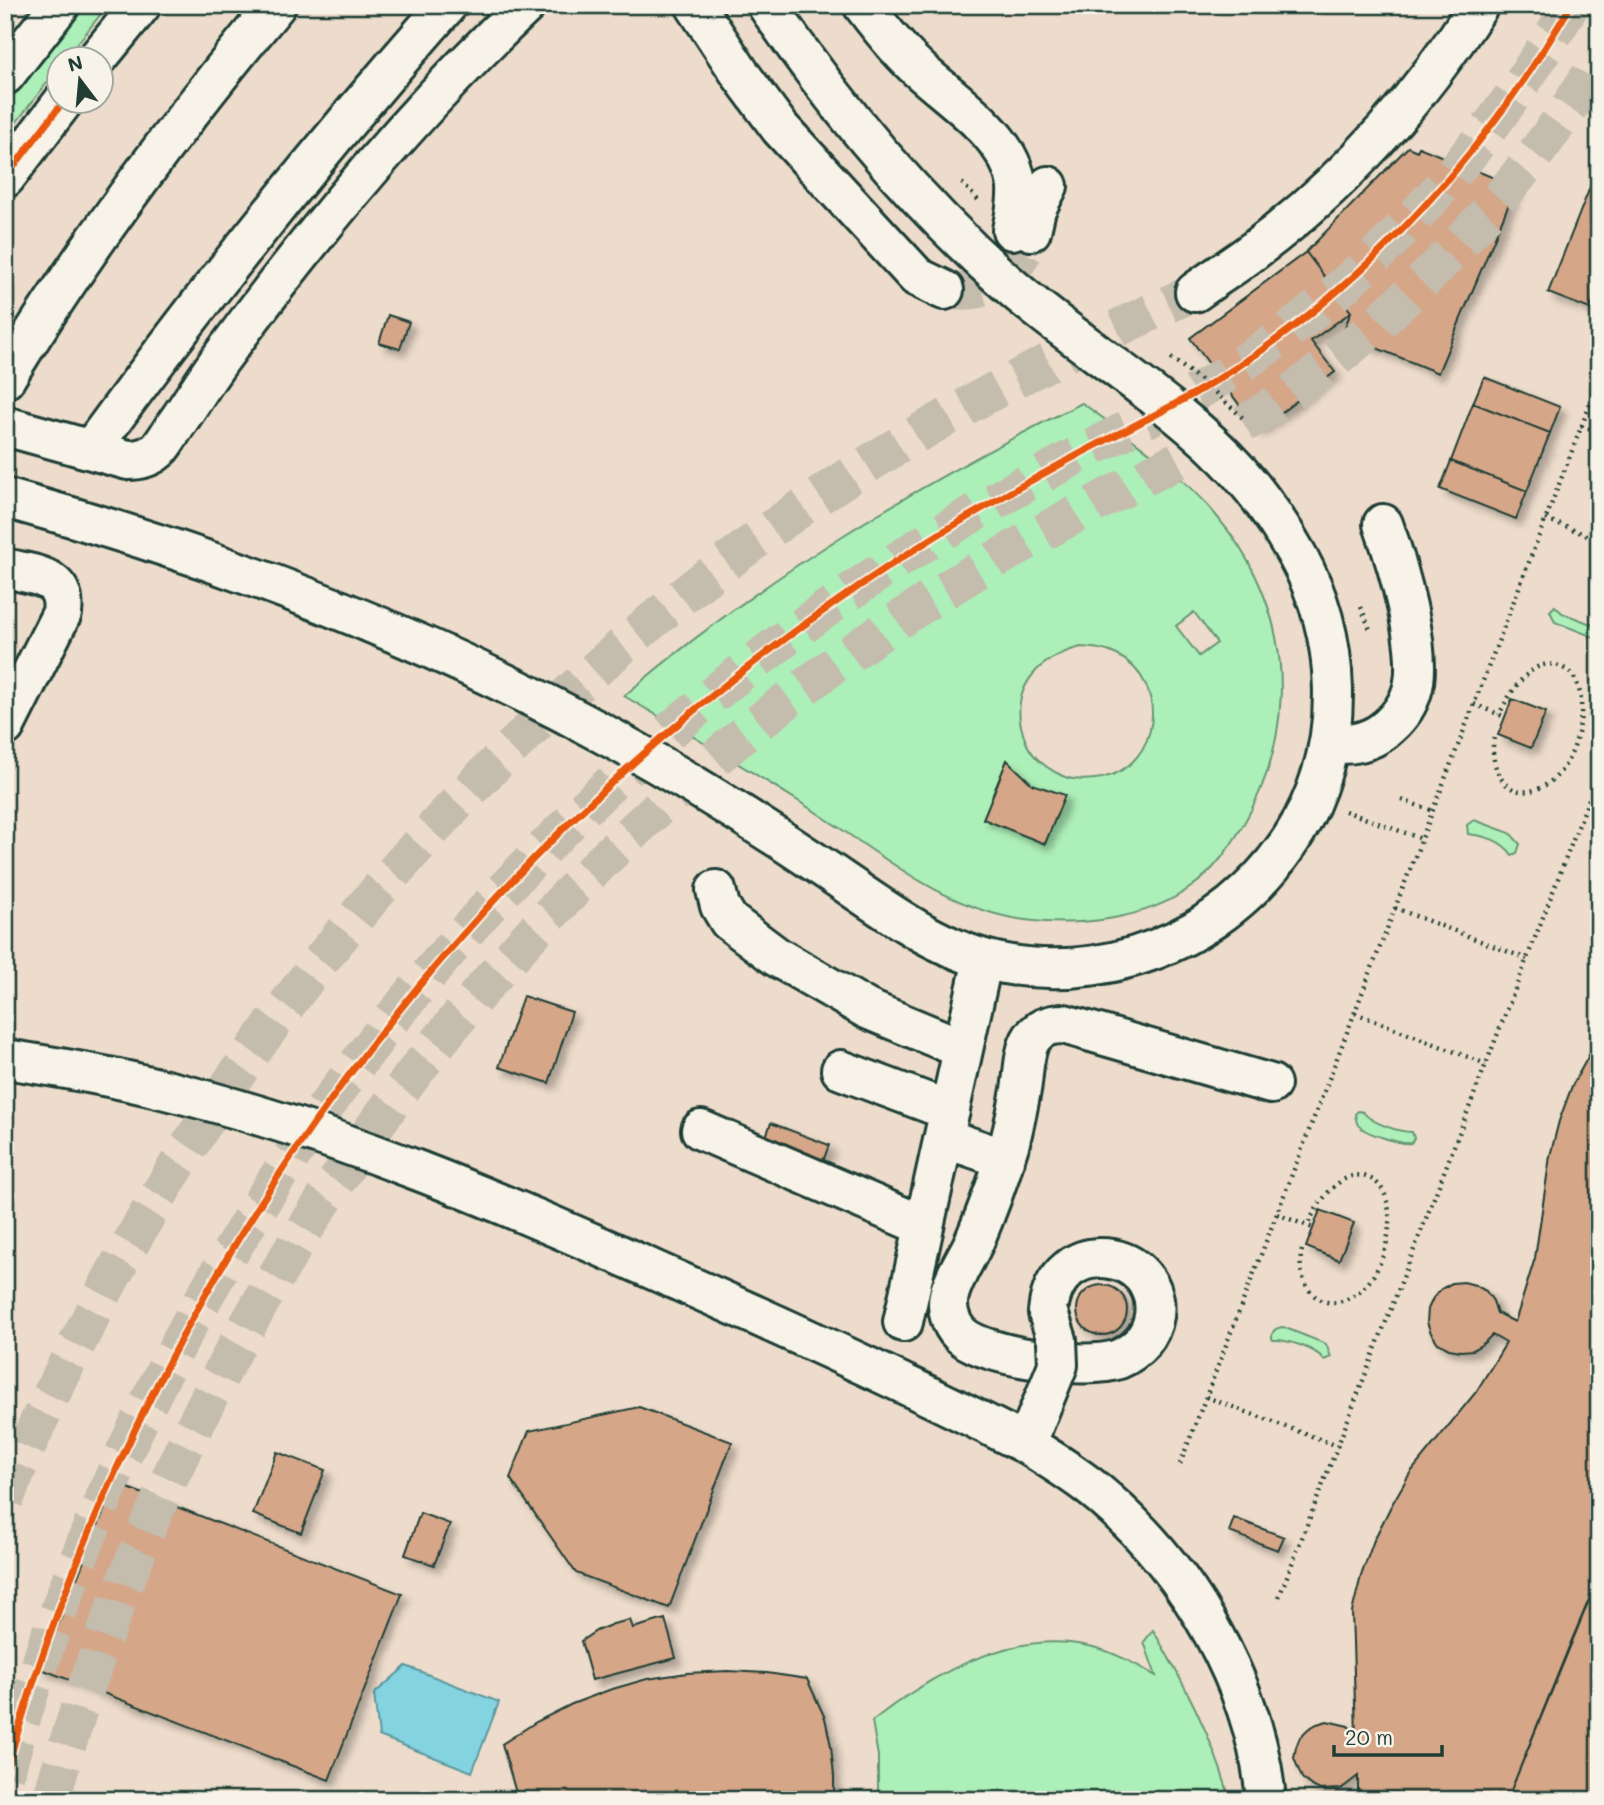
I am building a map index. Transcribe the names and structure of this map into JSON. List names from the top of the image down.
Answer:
{
  "scale_bar": "20 m",
  "north": "top"
}
